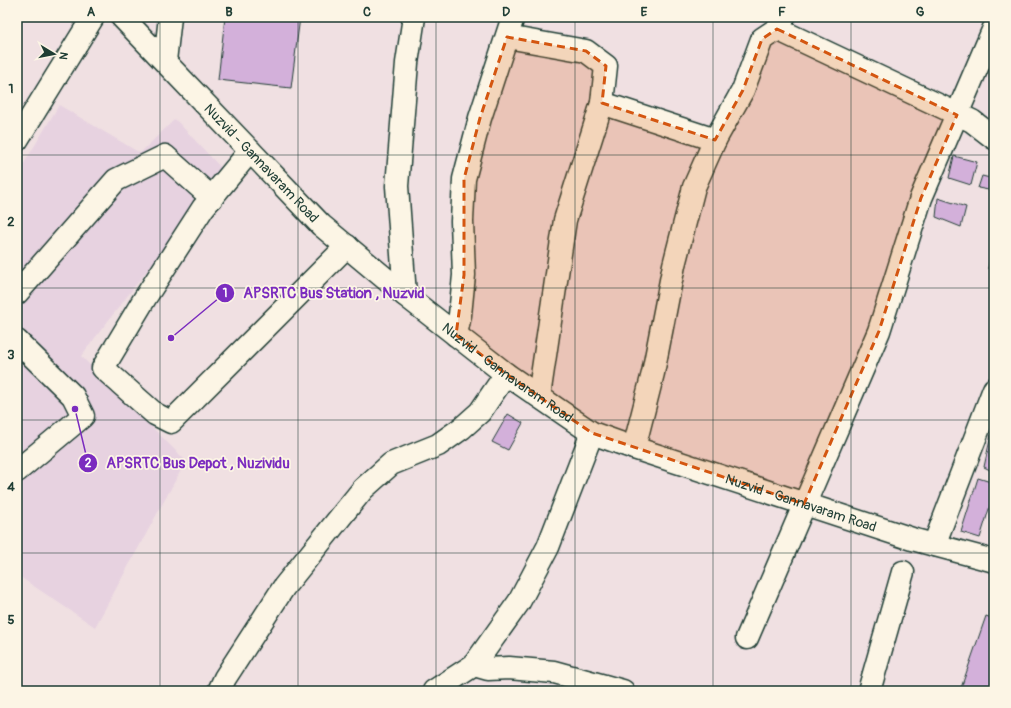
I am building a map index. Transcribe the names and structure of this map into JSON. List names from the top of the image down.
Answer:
{
  "streets": {
    "street": ["Nuzvid - Gannavaram Road"]
  },
  "places": ["APSRTC Bus Station , Nuzvid", "APSRTC Bus Depot , Nuzividu"],
  "north": "right",
  "grid": {
    "columns": [
      "A",
      "B",
      "C",
      "D",
      "E",
      "F",
      "G"
    ],
    "rows": [
      "1",
      "2",
      "3",
      "4",
      "5"
    ]
  }
}
